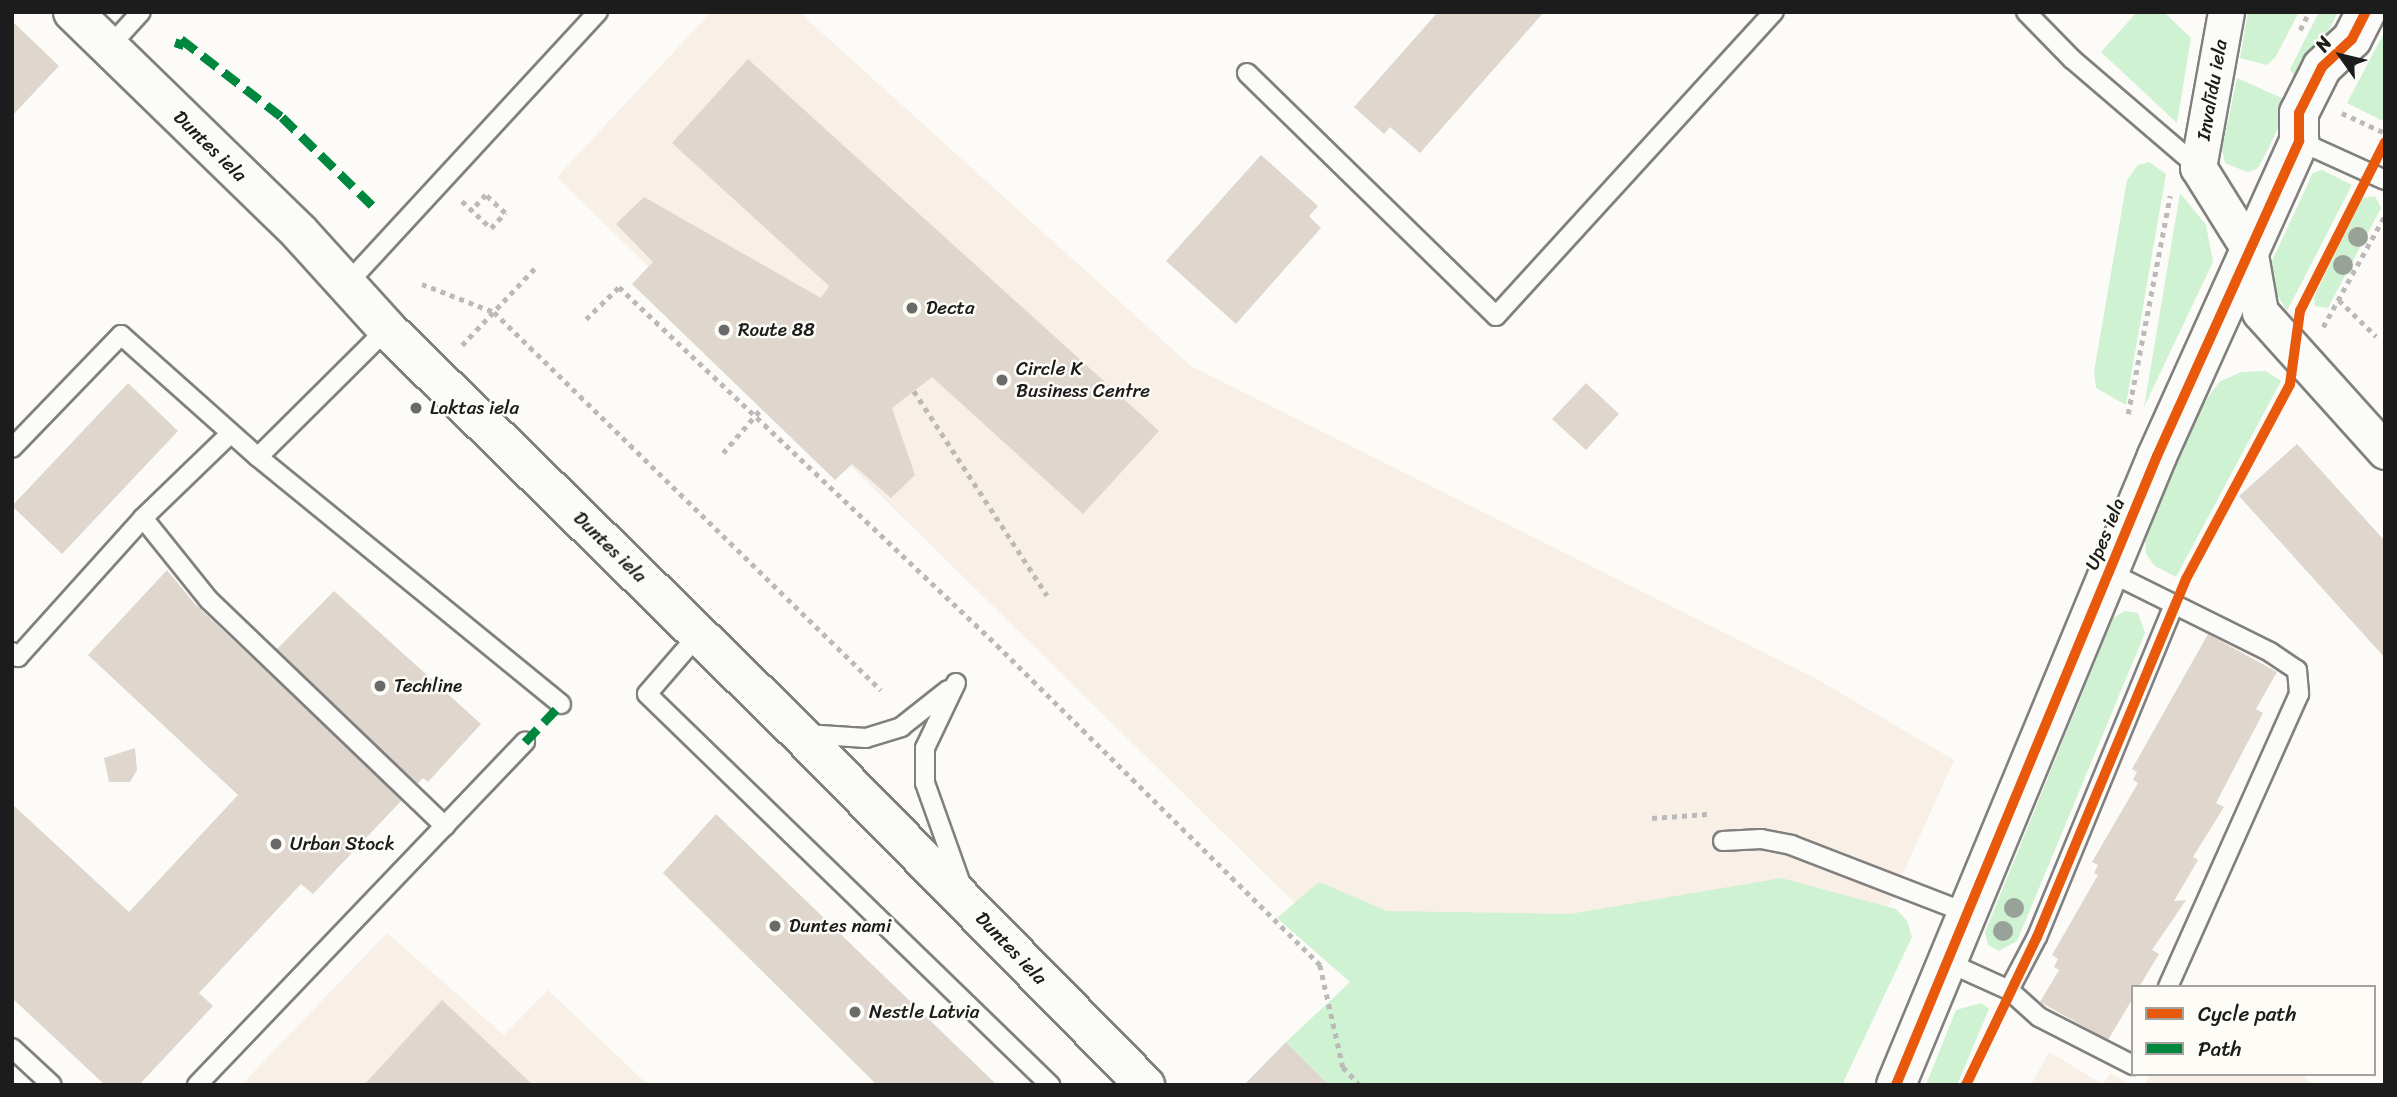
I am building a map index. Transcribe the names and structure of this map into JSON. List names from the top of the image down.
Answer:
{
  "streets": {
    "main road": ["Duntes iela", "Upes iela"],
    "street": ["Invalīdu iela"]
  },
  "places": [
    "Decta",
    "Route 88",
    "Circle K Business Centre",
    "Laktas iela",
    "Techline",
    "Urban Stock",
    "Duntes nami",
    "Nestle Latvia"
  ],
  "legend": ["Cycle path", "Path"],
  "north": "top left"
}
